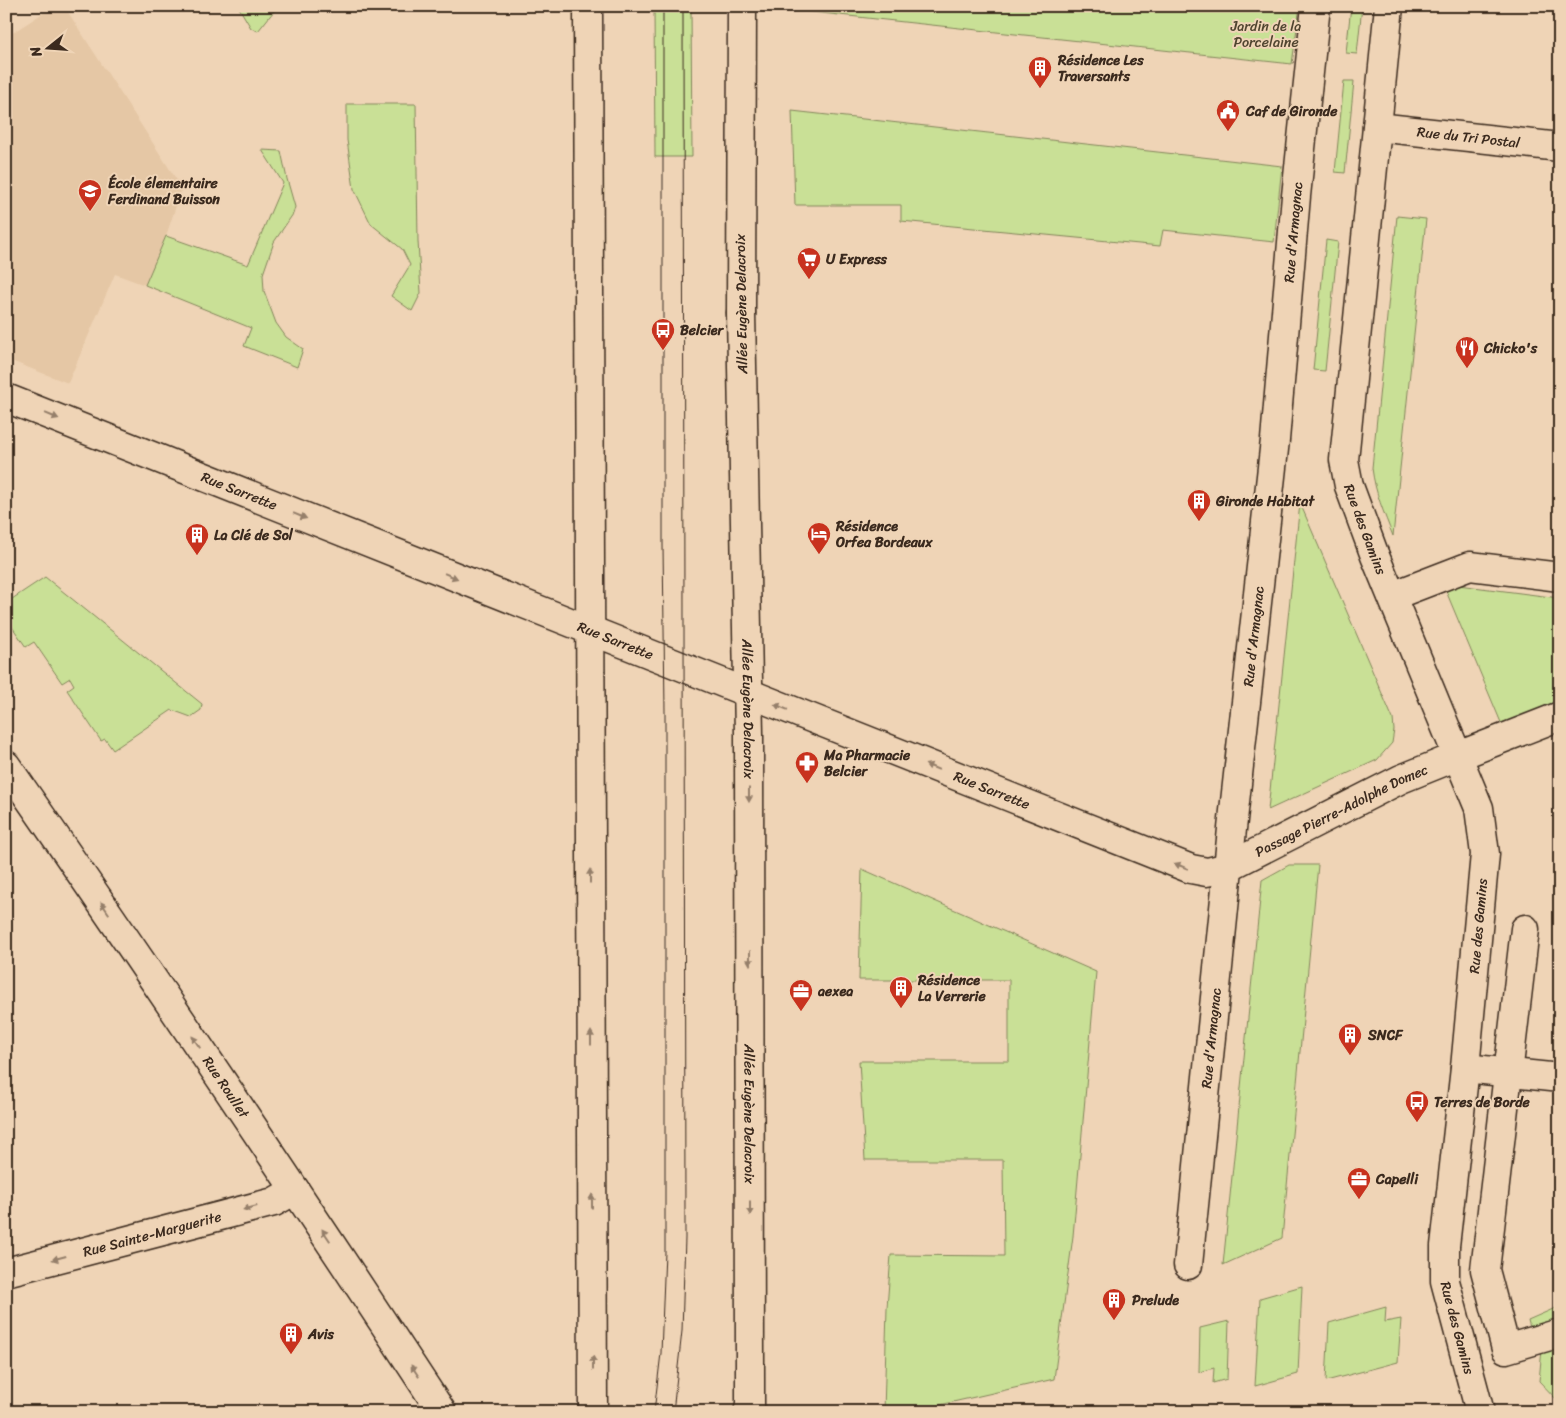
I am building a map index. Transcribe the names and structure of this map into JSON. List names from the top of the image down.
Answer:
{
  "streets": {
    "street": [
      "Rue du Tri Postal",
      "Rue d'Armagnac",
      "Allée Eugène Delacroix",
      "Rue Sarrette",
      "Rue des Gamins",
      "Passage Pierre-Adolphe Domec",
      "Rue Roullet",
      "Rue Sainte-Marguerite"
    ]
  },
  "crossings": [
    ["Rue du Tri Postal", "Rue des Gamins"],
    ["Rue d'Armagnac", "Rue Sarrette"],
    ["Rue d'Armagnac", "Passage Pierre-Adolphe Domec"],
    ["Allée Eugène Delacroix", "Rue Sarrette"],
    ["Rue Sarrette", "Passage Pierre-Adolphe Domec"],
    ["Rue des Gamins", "Passage Pierre-Adolphe Domec"],
    ["Rue Roullet", "Rue Sainte-Marguerite"]
  ],
  "one_way": ["Rue Roullet", "Rue Sainte-Marguerite"],
  "parks": ["Jardin de la Porcelaine"],
  "places": {
    "building": [
      "Résidence Les Traversants",
      "Gironde Habitat",
      "La Clé de Sol",
      "Résidence La Verrerie",
      "SNCF",
      "Prelude",
      "Avis"
    ],
    "public building": ["Caf de Gironde"],
    "school or university": ["École élementaire Ferdinand Buisson"],
    "supermarket": ["U Express"],
    "bus stop": ["Belcier", "Terres de Borde"],
    "restaurant": ["Chicko's"],
    "hotel": ["Résidence Orfea Bordeaux"],
    "pharmacy": ["Ma Pharmacie Belcier"],
    "office": ["aexea", "Capelli"]
  },
  "north": "left"
}
